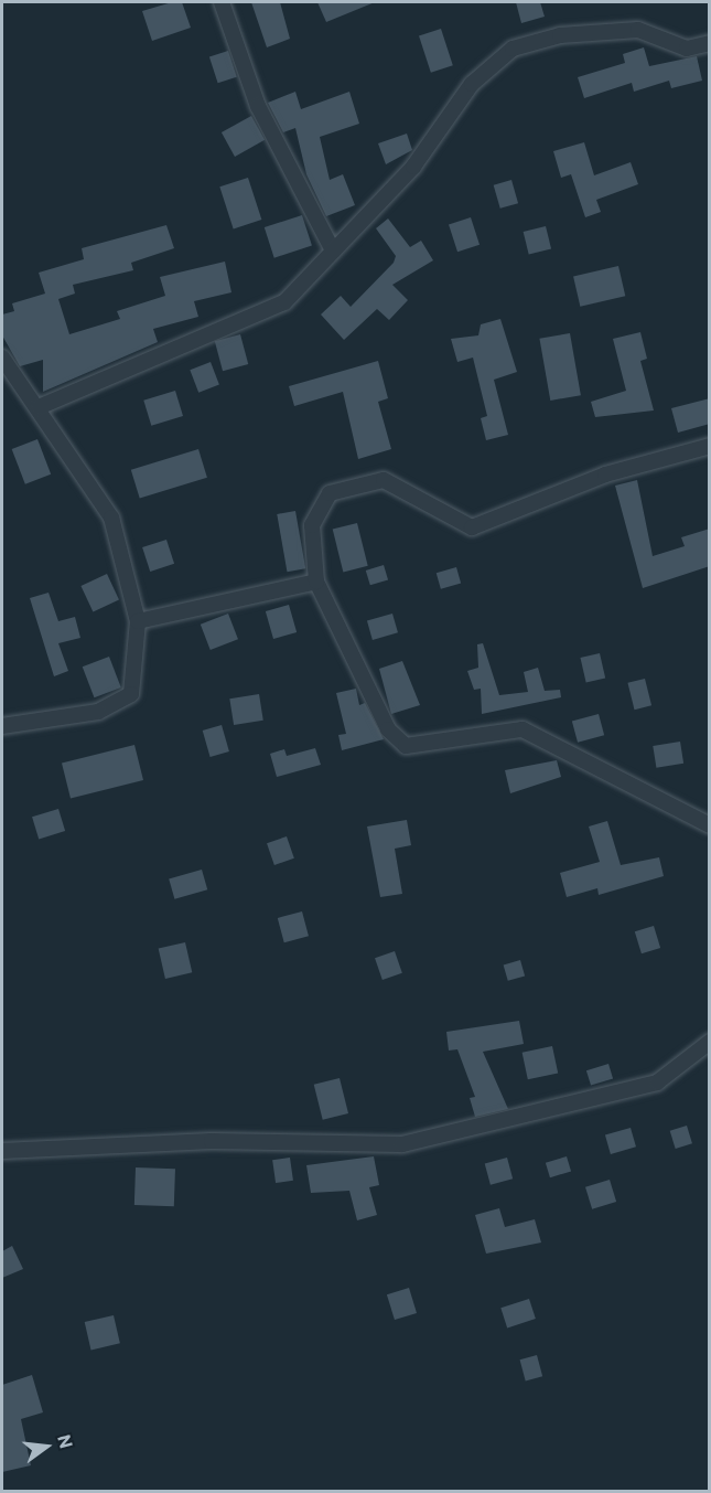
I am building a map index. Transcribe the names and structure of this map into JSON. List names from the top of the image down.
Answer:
{
  "north": "right"
}
